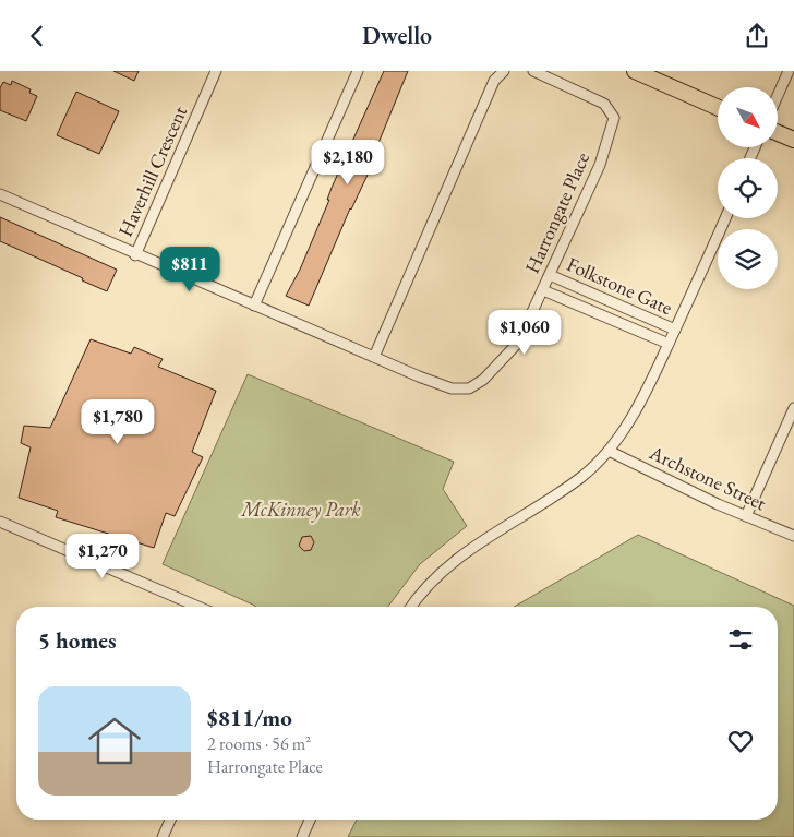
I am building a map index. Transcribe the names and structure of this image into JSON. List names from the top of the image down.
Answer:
{
  "streets": {
    "street": [
      "Haverhill Crescent",
      "Harrongate Place",
      "Folkstone Gate",
      "Archstone Street"
    ]
  },
  "crossings": [
    ["Haverhill Crescent", "Harrongate Place"],
    ["Harrongate Place", "Folkstone Gate"]
  ],
  "parks": ["McKinney Park"],
  "north": "bottom right",
  "page": {
    "header": "Dwello",
    "price": [
      "$2,180",
      "$811",
      "$1,060",
      "$1,780",
      "$1,270"
    ],
    "heading": "5 homes",
    "list": [
      {
        "name": "$811/mo",
        "note": "2 rooms · 56 m² · Harrongate Place"
      }
    ]
  }
}
